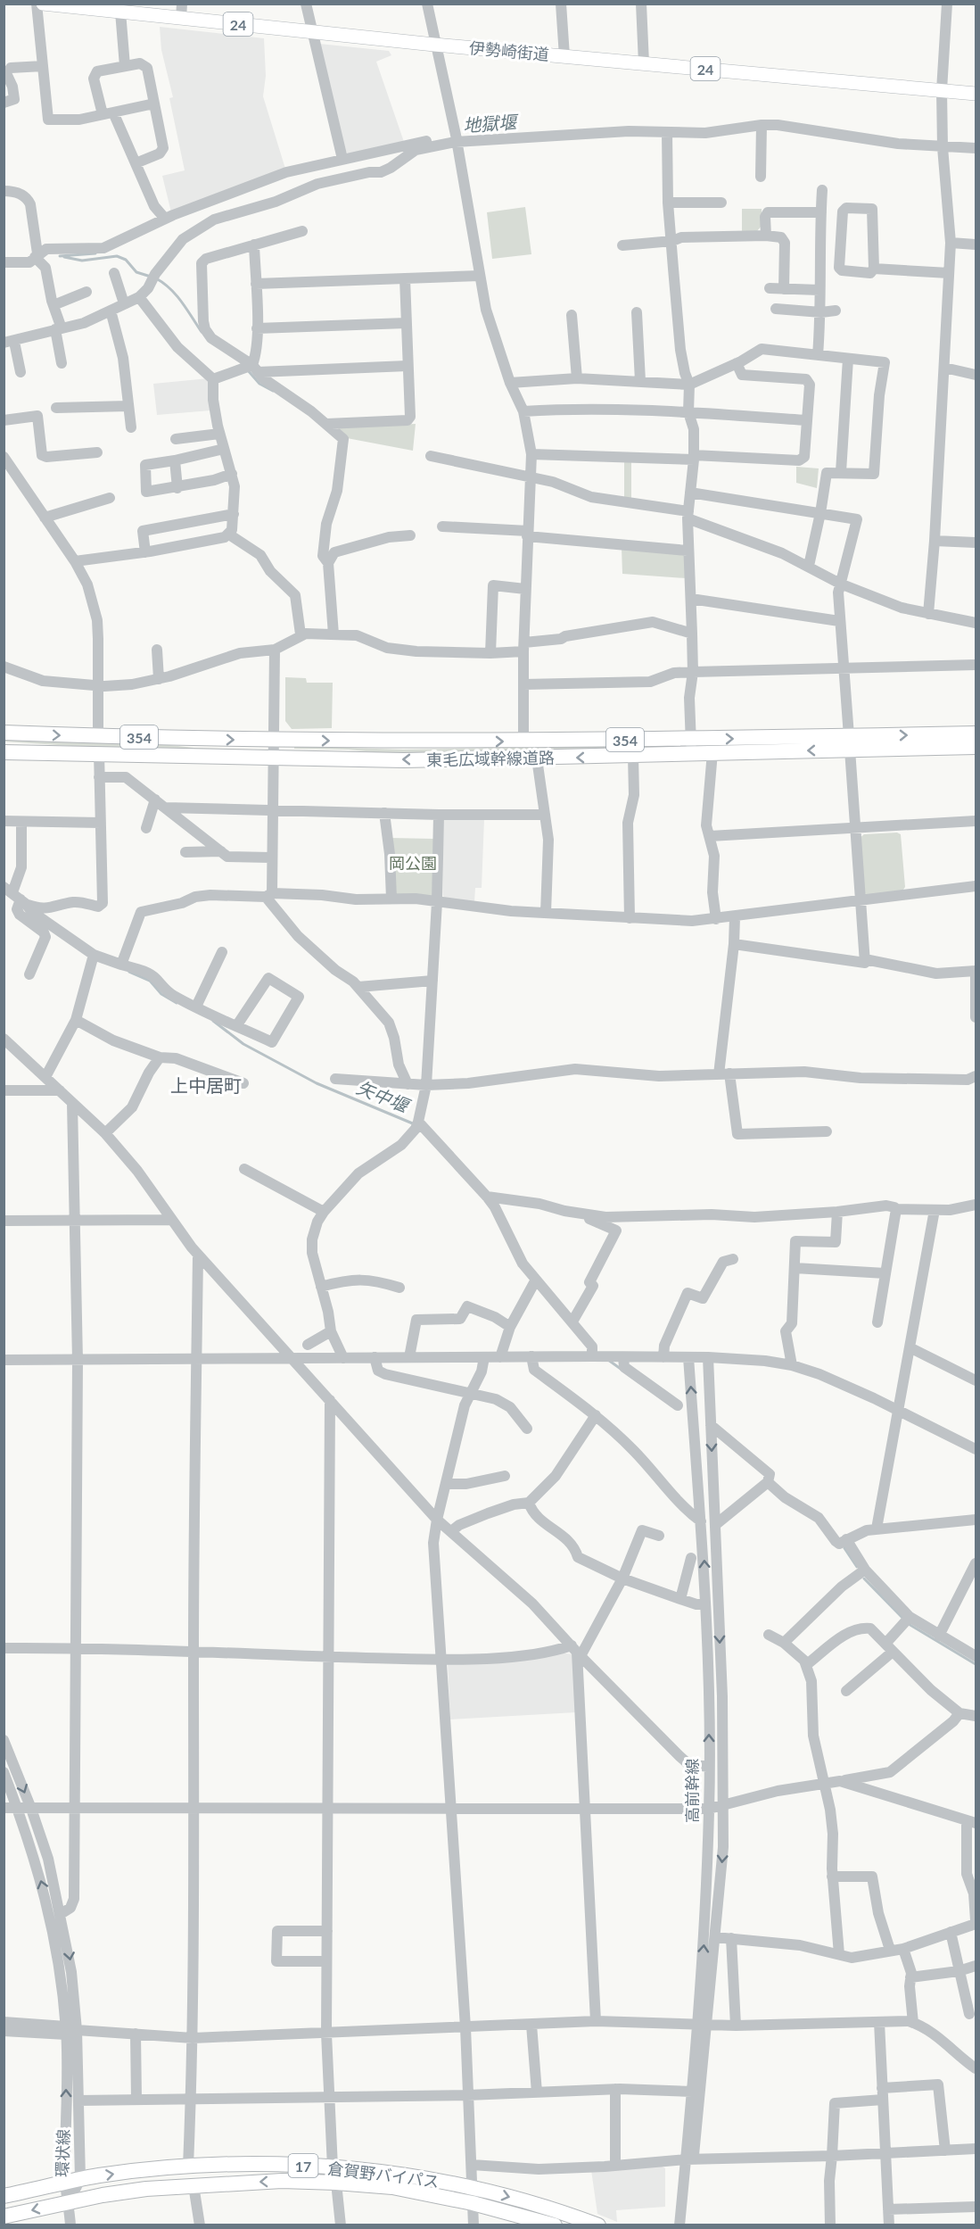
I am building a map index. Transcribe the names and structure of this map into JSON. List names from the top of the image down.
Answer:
{
  "streets": {
    "highway": [
      "354",
      "東毛広域幹線道路",
      "17",
      "倉賀野バイパス"
    ],
    "main road": ["24", "伊勢崎街道"],
    "street": ["高前幹線", "環状線"]
  },
  "crossings": [
    ["環状線", "倉賀野バイパス"]
  ],
  "districts": ["上中居町"],
  "water": ["地獄堰", "矢中堰"],
  "parks": ["岡公園"]
}
